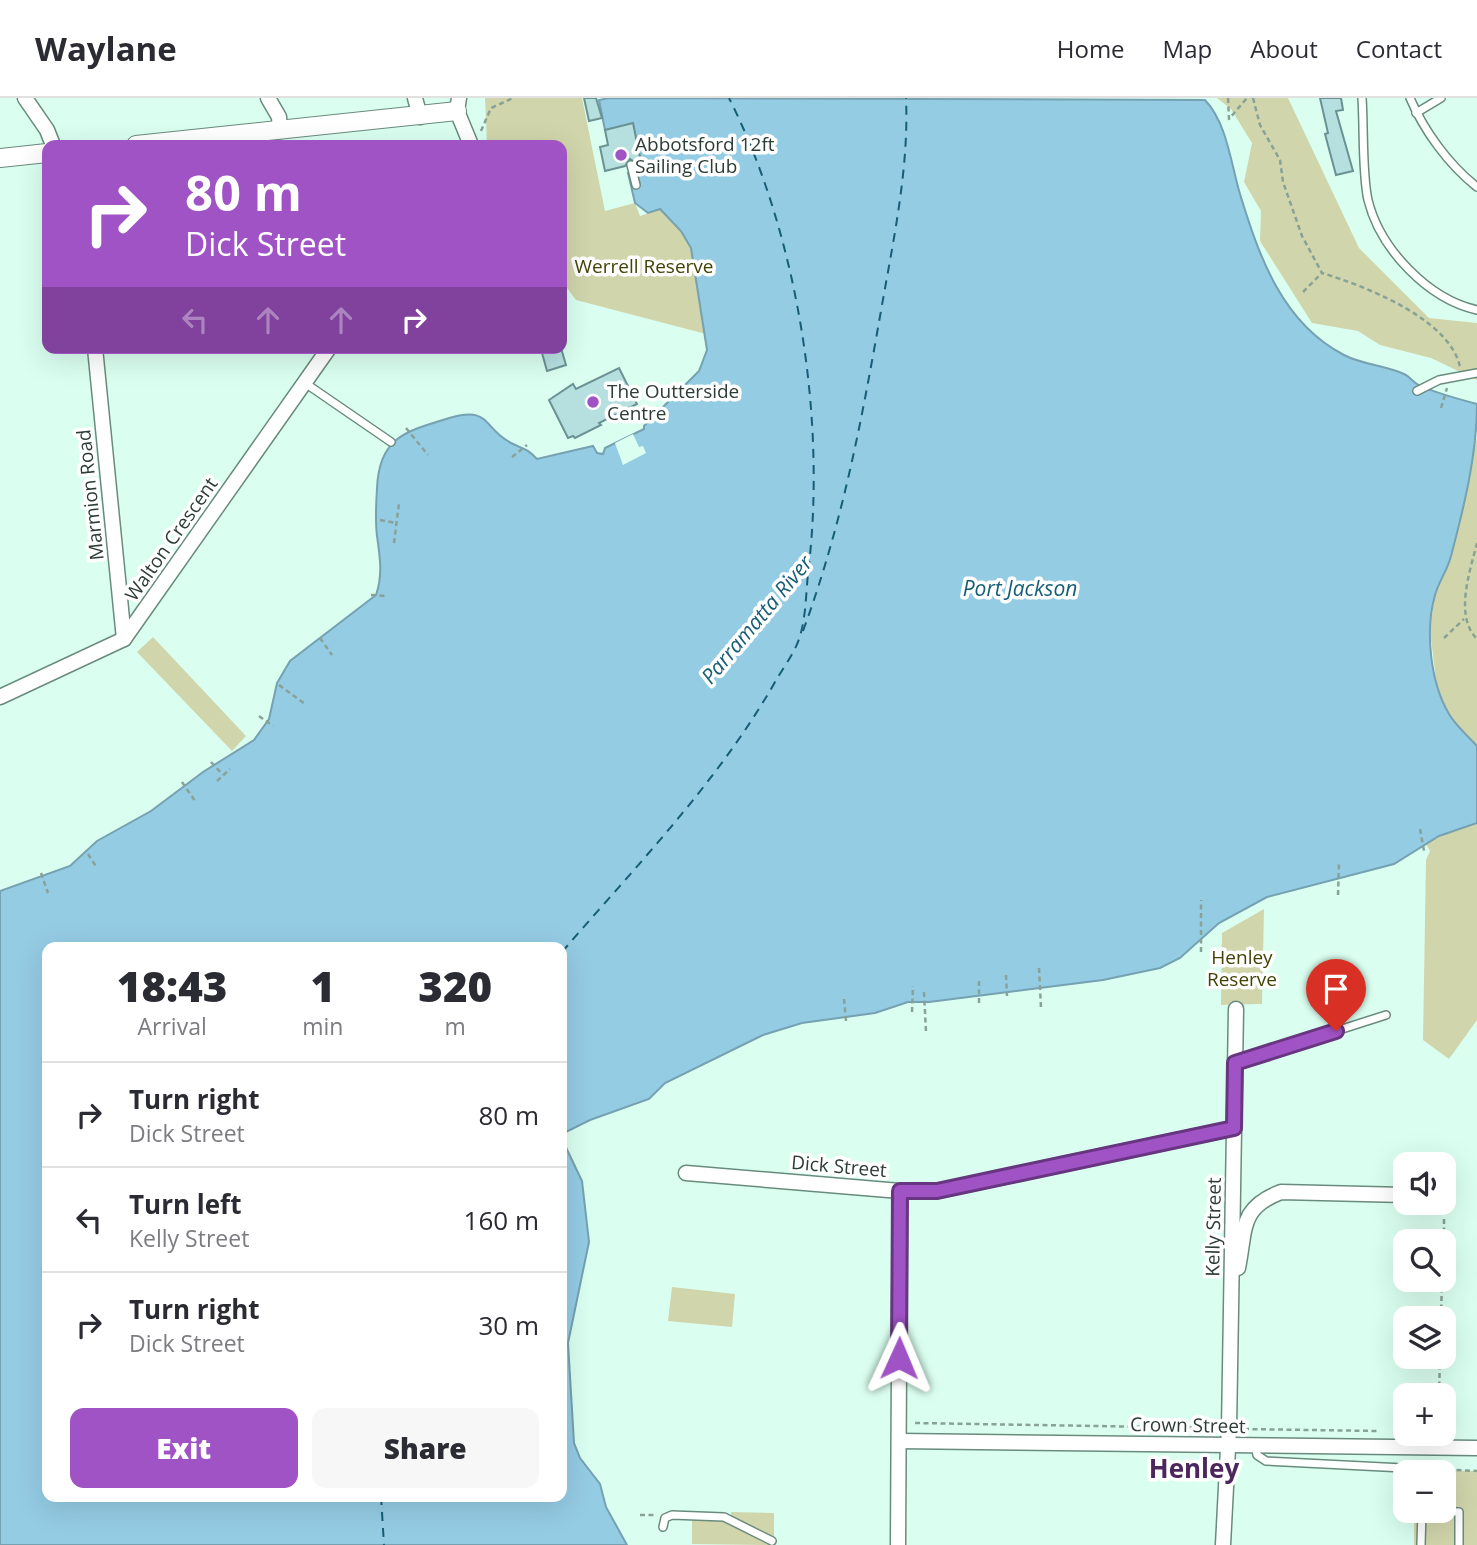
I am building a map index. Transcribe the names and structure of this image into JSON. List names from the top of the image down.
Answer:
{
  "streets": {
    "street": [
      "Marmion Road",
      "Walton Crescent",
      "Dick Street",
      "Kelly Street",
      "Crown Street"
    ]
  },
  "crossings": [
    ["Marmion Road", "Walton Crescent"],
    ["Dick Street", "Kelly Street"],
    ["Kelly Street", "Crown Street"]
  ],
  "districts": ["Henley"],
  "water": ["Port Jackson", "Parramatta River"],
  "parks": ["Werrell Reserve", "Henley Reserve"],
  "places": ["Abbotsford 12ft Sailing Club", "The Outterside Centre"],
  "page": {
    "header": "Waylane",
    "nav": [
      "Home",
      "Map",
      "About",
      "Contact"
    ],
    "turn": ["80 m", "Dick Street"],
    "eta": [
      "18:43",
      "Arrival",
      "1",
      "min",
      "320",
      "m"
    ],
    "list": [
      {
        "name": "Turn right",
        "note": "Dick Street",
        "value": "80 m"
      },
      {
        "name": "Turn left",
        "note": "Kelly Street",
        "value": "160 m"
      },
      {
        "name": "Turn right",
        "note": "Dick Street",
        "value": "30 m"
      }
    ],
    "map_buttons": ["+", "−"],
    "buttons": ["Exit", "Share"]
  }
}
